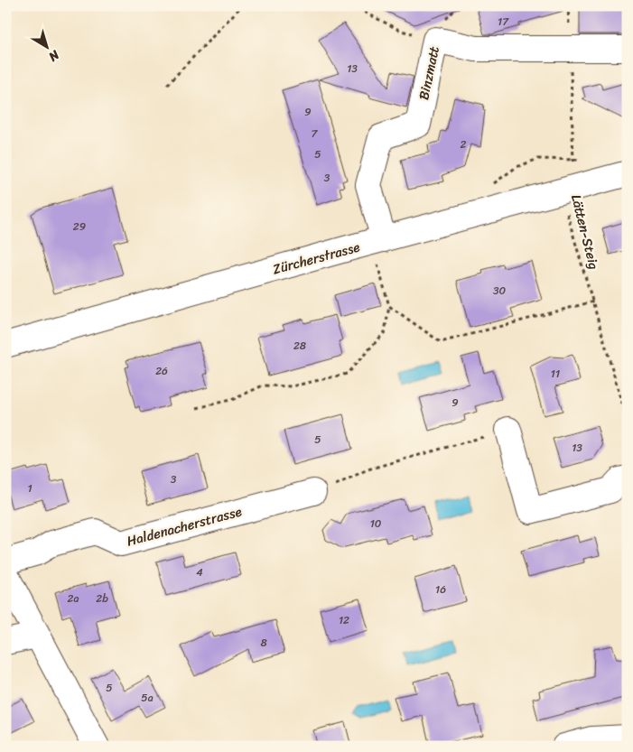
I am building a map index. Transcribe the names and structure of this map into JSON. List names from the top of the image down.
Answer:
{
  "streets": {
    "street": ["Binzmatt", "Zürcherstrasse", "Haldenacherstrasse"],
    "path": ["Lätten-Steig"]
  },
  "crossings": [
    ["Binzmatt", "Lätten-Steig"],
    ["Binzmatt", "Zürcherstrasse"],
    ["Lätten-Steig", "Zürcherstrasse"]
  ],
  "house_numbers": [
    "17",
    "13",
    "9",
    "7",
    "2",
    "5",
    "3",
    "29",
    "30",
    "28",
    "26",
    "11",
    "9",
    "5",
    "13",
    "3",
    "1",
    "10",
    "4",
    "16",
    "2a",
    "2b",
    "12",
    "8",
    "5",
    "5a"
  ],
  "north": "bottom right"
}
